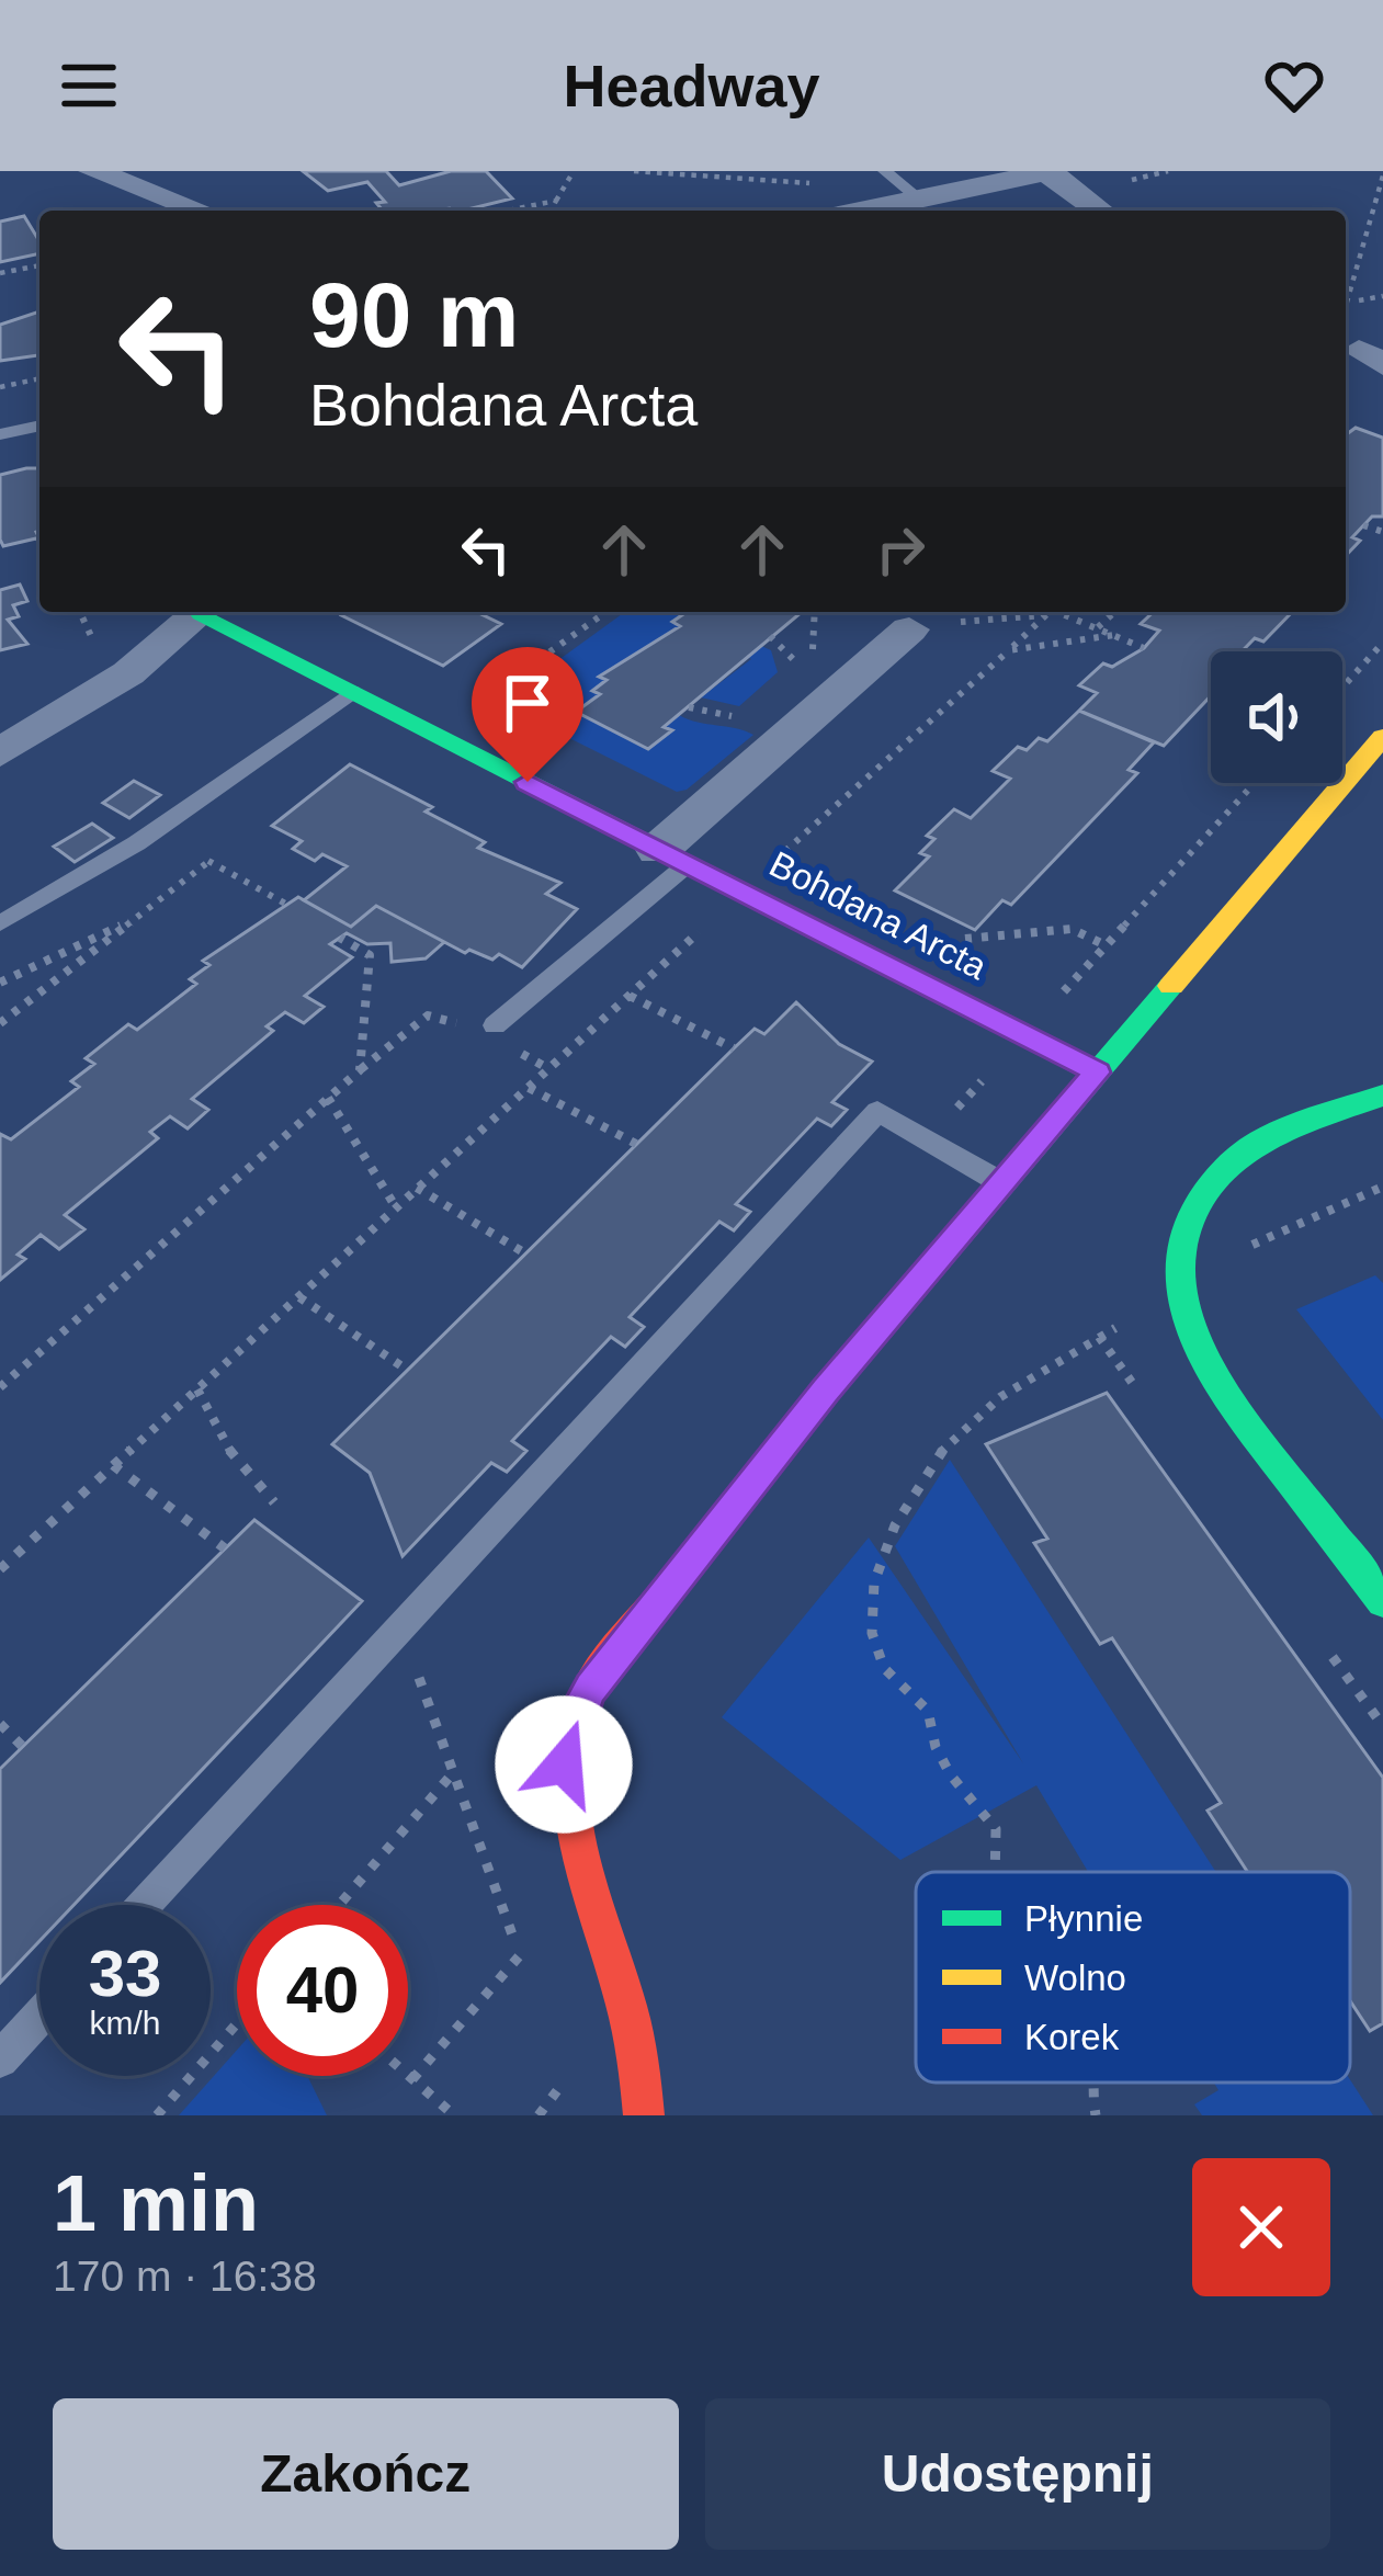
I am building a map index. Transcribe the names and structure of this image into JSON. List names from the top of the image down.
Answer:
{
  "streets": {
    "street": ["Bohdana Arcta"]
  },
  "legend": ["Płynnie", "Wolno", "Korek"],
  "page": {
    "header": "Headway",
    "turn": ["90 m", "Bohdana Arcta"],
    "speed": "33 km/h",
    "limit": "40",
    "heading": ["1 min", "170 m · 16:38"],
    "buttons": ["Zakończ", "Udostępnij"]
  }
}
